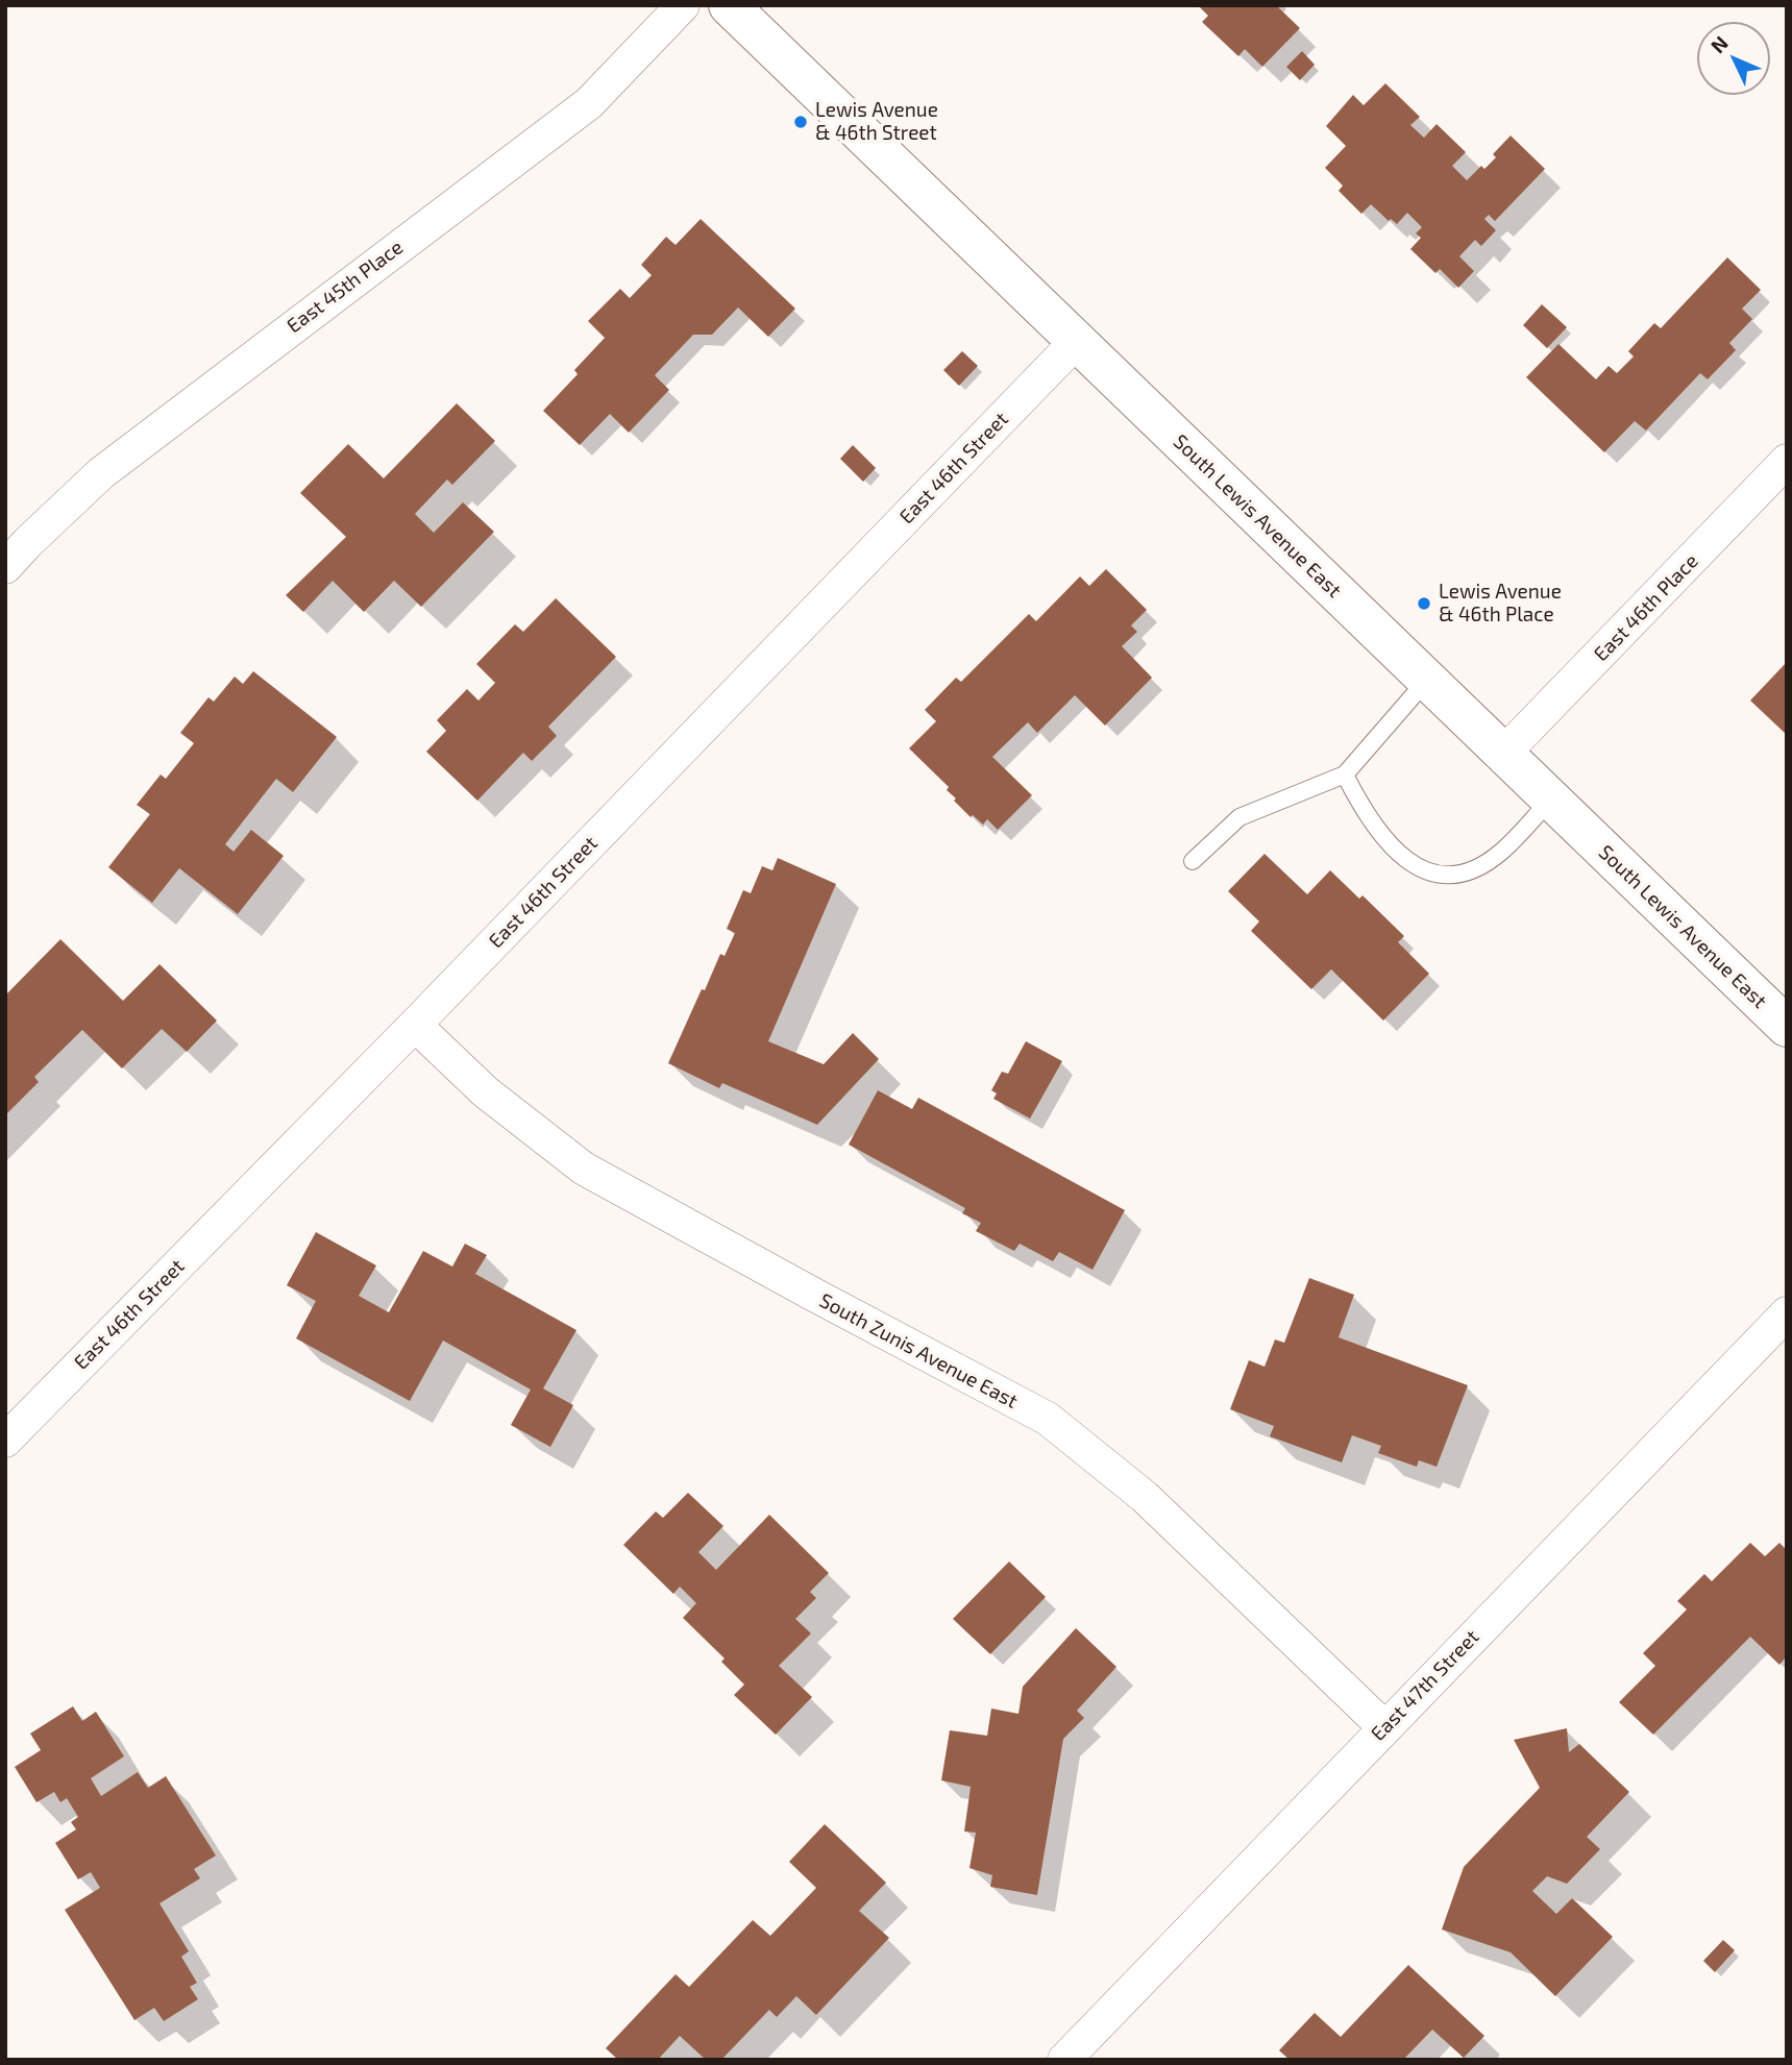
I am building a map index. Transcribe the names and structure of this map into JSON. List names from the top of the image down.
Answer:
{
  "streets": {
    "main road": ["South Lewis Avenue East"],
    "street": [
      "East 45th Place",
      "East 46th Street",
      "East 46th Place",
      "South Zunis Avenue East",
      "East 47th Street"
    ]
  },
  "crossings": [
    ["East 46th Street", "South Lewis Avenue East"],
    ["East 46th Street", "South Zunis Avenue East"],
    ["South Lewis Avenue East", "East 46th Place"],
    ["South Zunis Avenue East", "East 47th Street"]
  ],
  "places": ["Lewis Avenue & 46th Street", "Lewis Avenue & 46th Place"],
  "north": "top left"
}
